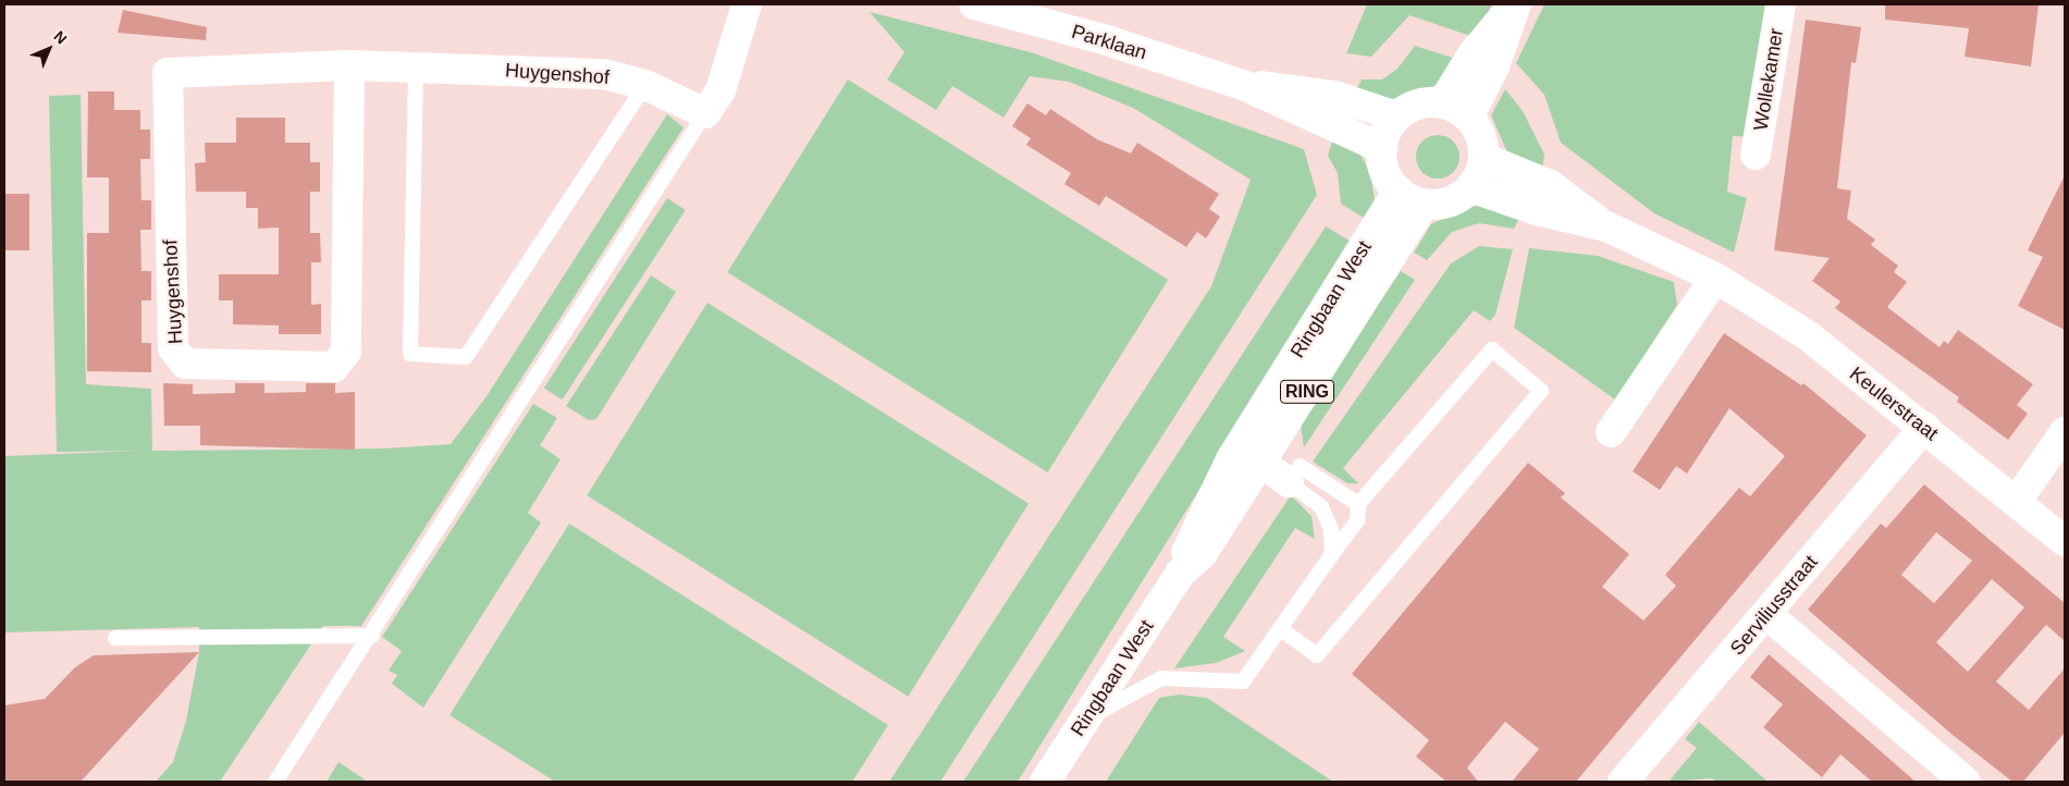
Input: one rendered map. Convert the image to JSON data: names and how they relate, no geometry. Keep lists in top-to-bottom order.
{
  "streets": {
    "street": [
      "Parklaan",
      "Huygenshof",
      "Wollekamer",
      "Ringbaan West",
      "RING",
      "Keulerstraat",
      "Serviliusstraat"
    ]
  },
  "crossings": [
    ["Parklaan", "Ringbaan West"],
    ["Parklaan", "Keulerstraat"],
    ["Ringbaan West", "Keulerstraat"],
    ["Keulerstraat", "Serviliusstraat"]
  ],
  "north": "top right"
}
